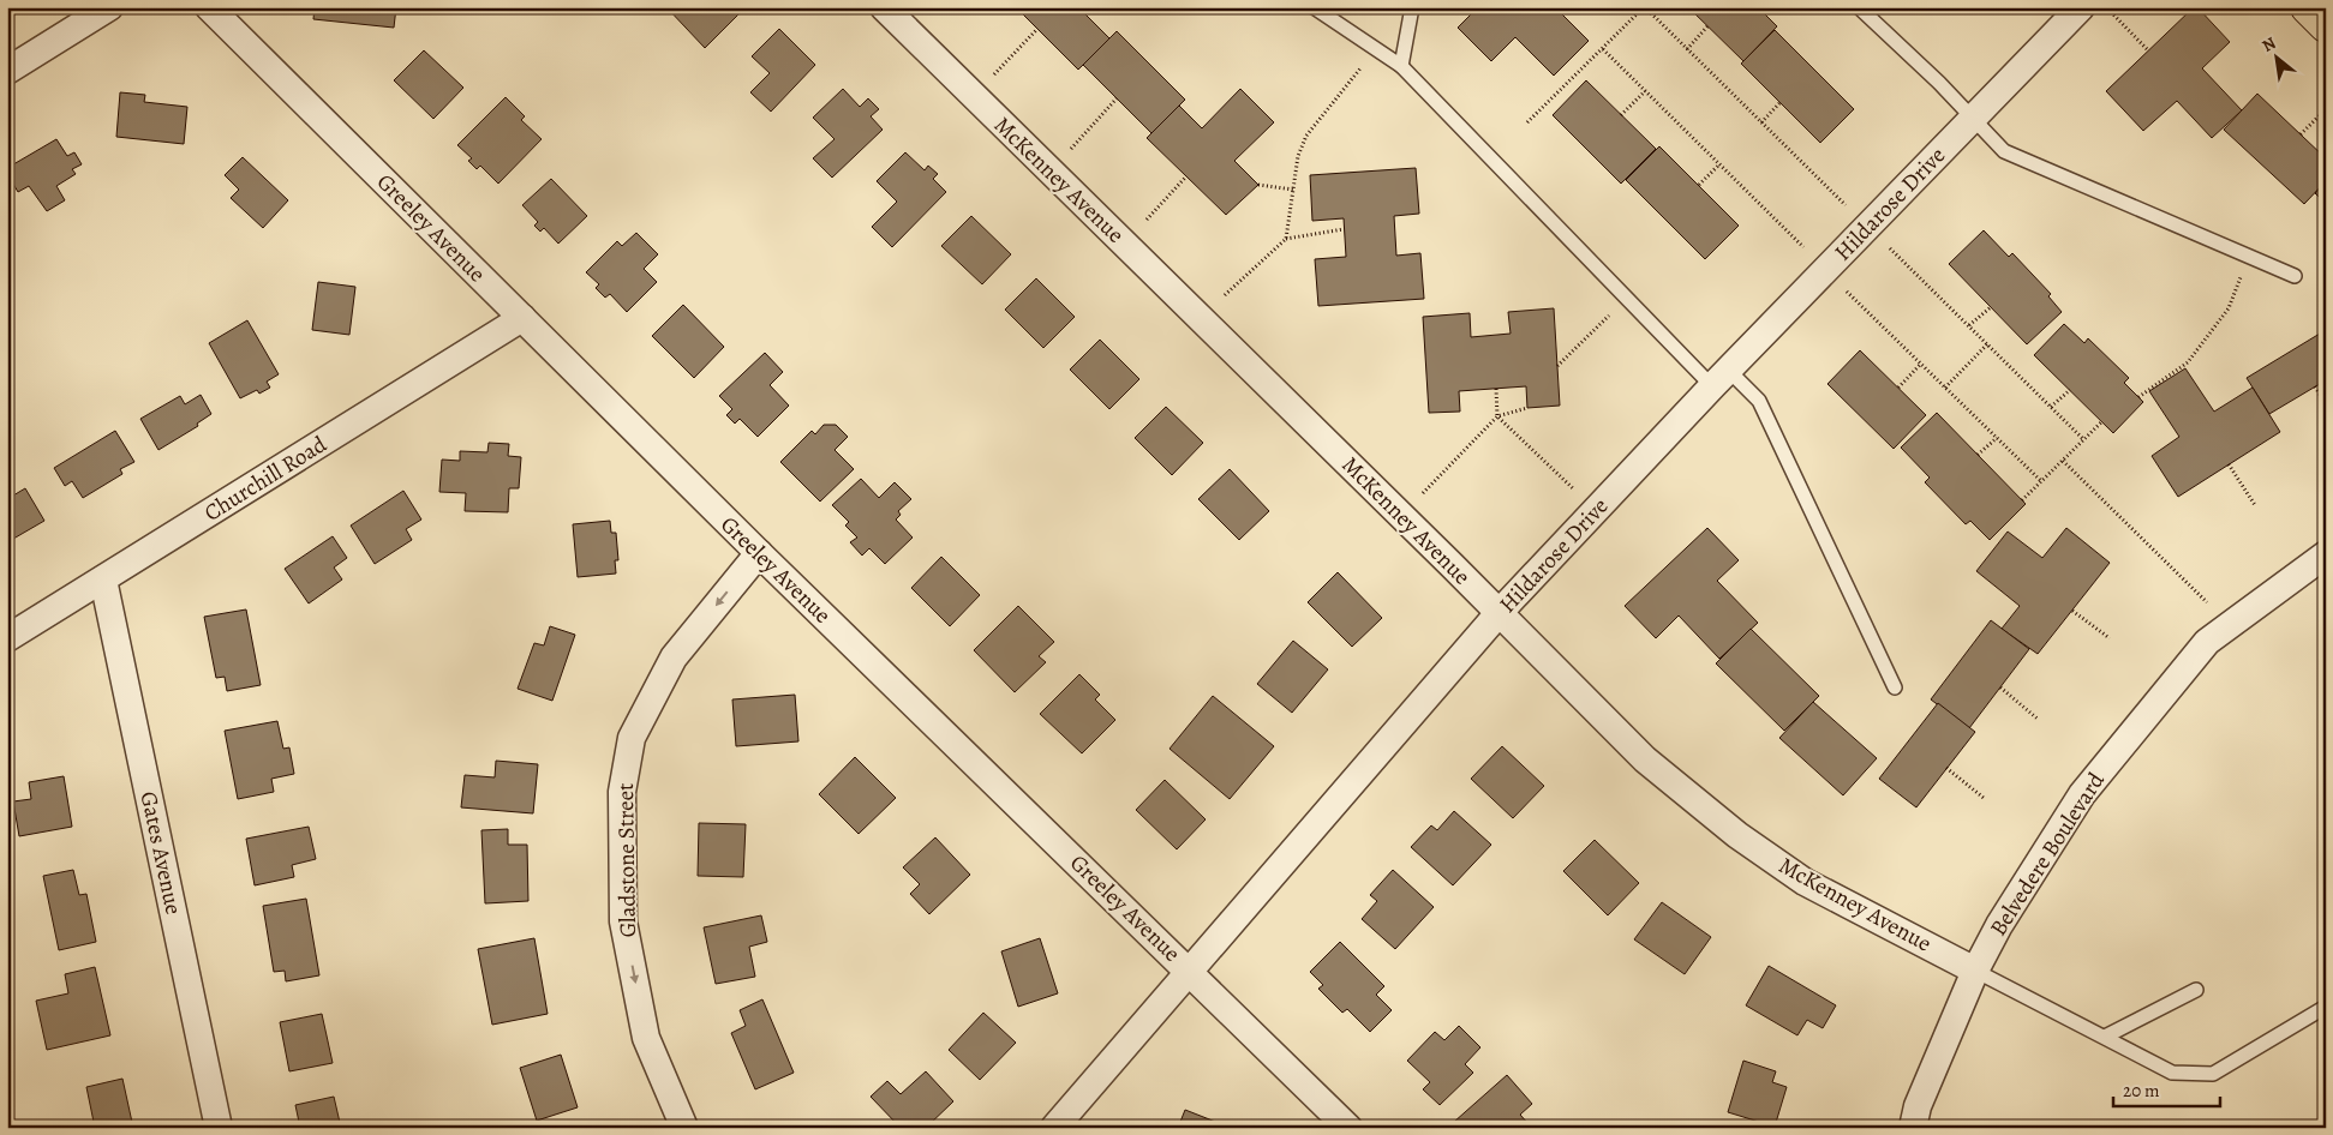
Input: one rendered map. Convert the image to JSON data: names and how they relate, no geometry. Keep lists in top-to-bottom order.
{
  "streets": {
    "street": [
      "McKenney Avenue",
      "Hildarose Drive",
      "Greeley Avenue",
      "Churchill Road",
      "Gates Avenue",
      "Belvedere Boulevard",
      "Gladstone Street"
    ]
  },
  "crossings": [
    ["McKenney Avenue", "Hildarose Drive"],
    ["McKenney Avenue", "Belvedere Boulevard"],
    ["Hildarose Drive", "Greeley Avenue"],
    ["Greeley Avenue", "Churchill Road"],
    ["Greeley Avenue", "Gladstone Street"],
    ["Churchill Road", "Gates Avenue"]
  ],
  "one_way": ["Gladstone Street"],
  "scale_bar": "20 m",
  "north": "top left"
}
